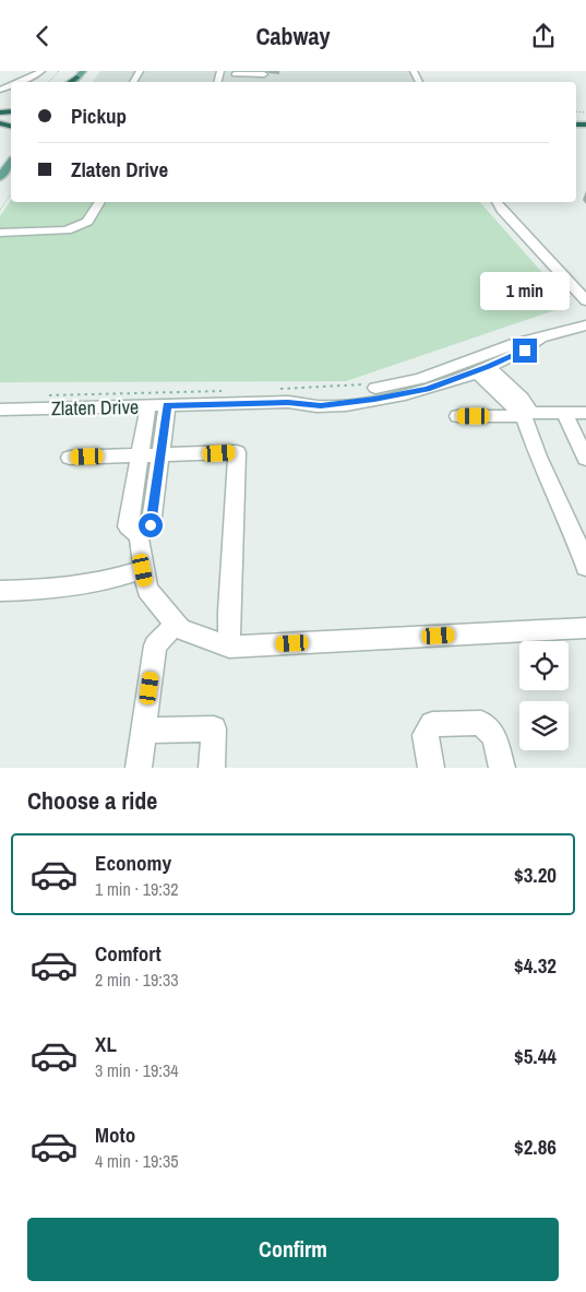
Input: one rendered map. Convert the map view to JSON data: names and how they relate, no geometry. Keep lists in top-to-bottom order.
{
  "streets": {
    "street": ["Zlaten Drive"]
  },
  "page": {
    "header": "Cabway",
    "banner": ["Pickup", "Zlaten Drive"],
    "bubble": "1 min",
    "heading": "Choose a ride",
    "list": [
      {
        "name": "Economy",
        "note": "1 min · 19:32",
        "value": "$3.20"
      },
      {
        "name": "Comfort",
        "note": "2 min · 19:33",
        "value": "$4.32"
      },
      {
        "name": "XL",
        "note": "3 min · 19:34",
        "value": "$5.44"
      },
      {
        "name": "Moto",
        "note": "4 min · 19:35",
        "value": "$2.86"
      }
    ],
    "buttons": "Confirm"
  }
}
